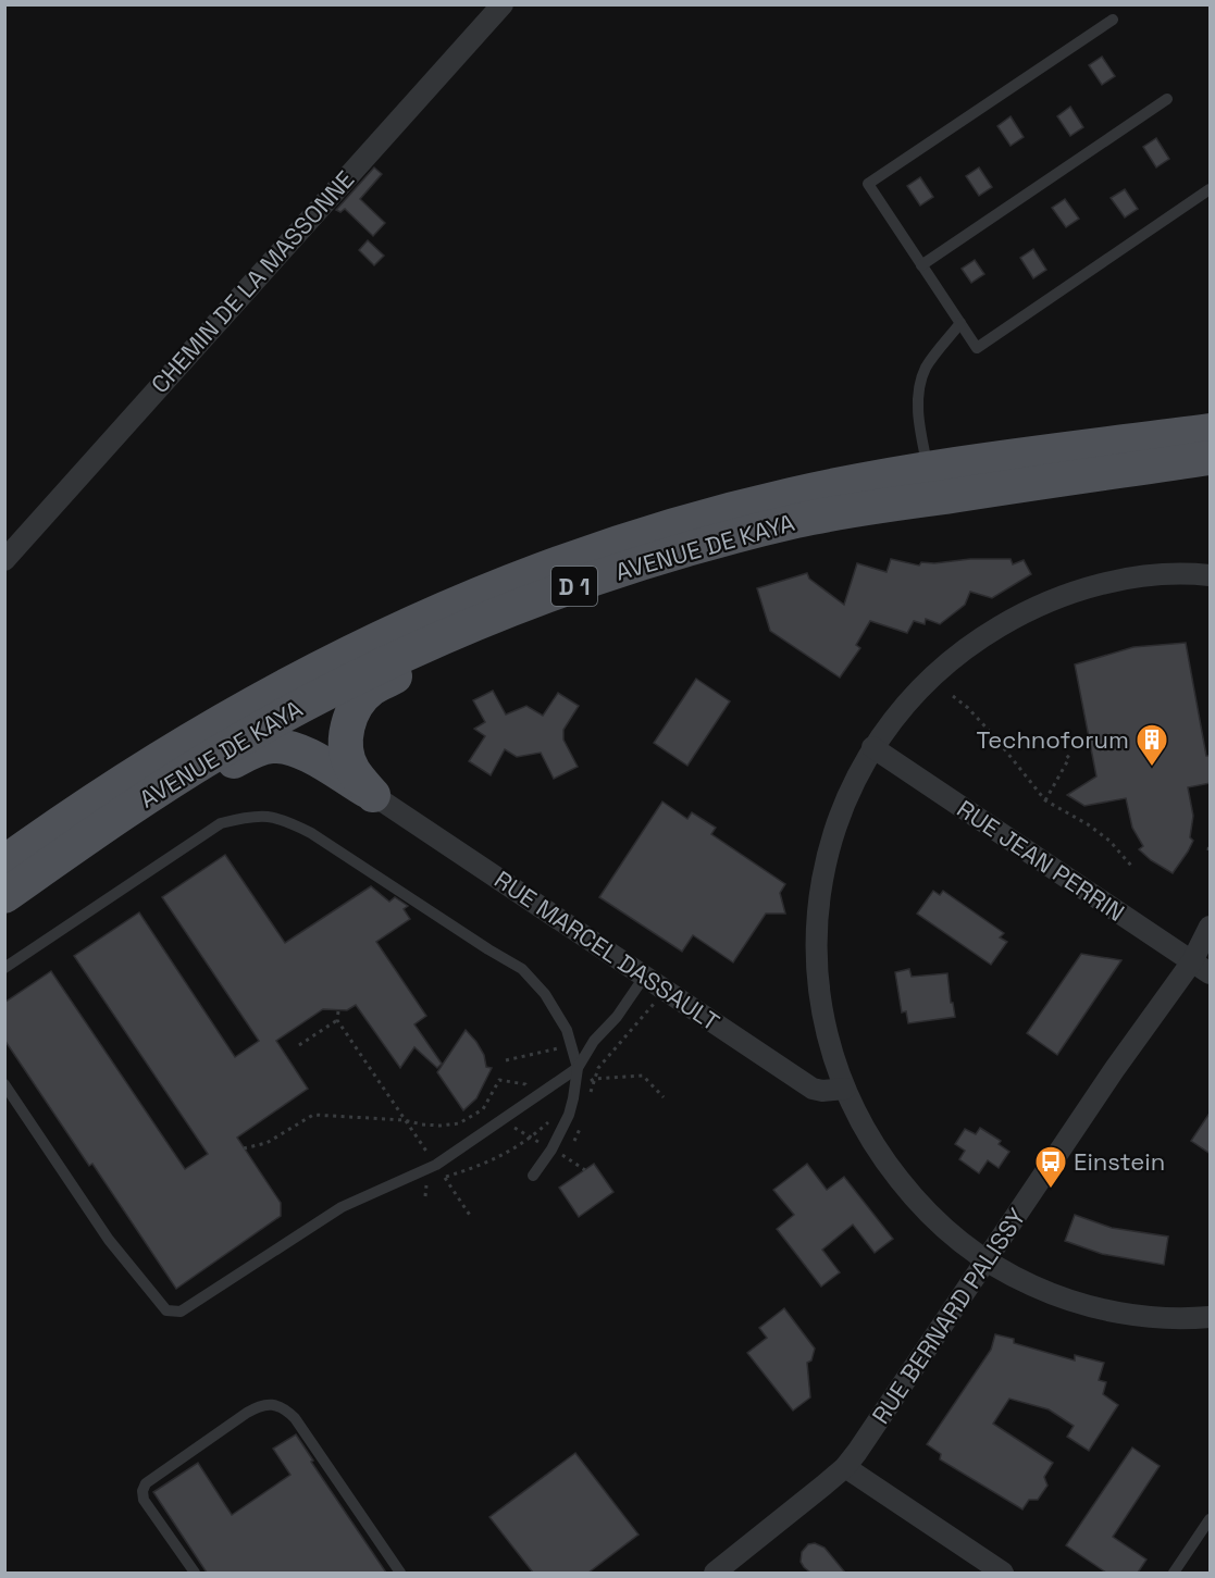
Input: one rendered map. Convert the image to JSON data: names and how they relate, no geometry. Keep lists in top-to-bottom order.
{
  "streets": {
    "main road": ["AVENUE DE KAYA", "D 1"],
    "street": [
      "CHEMIN DE LA MASSONNE",
      "RUE JEAN PERRIN",
      "RUE MARCEL DASSAULT",
      "RUE BERNARD PALISSY"
    ]
  },
  "crossings": [
    ["RUE JEAN PERRIN", "RUE BERNARD PALISSY"]
  ],
  "places": {
    "building": ["Technoforum"],
    "bus stop": ["Einstein"]
  }
}
